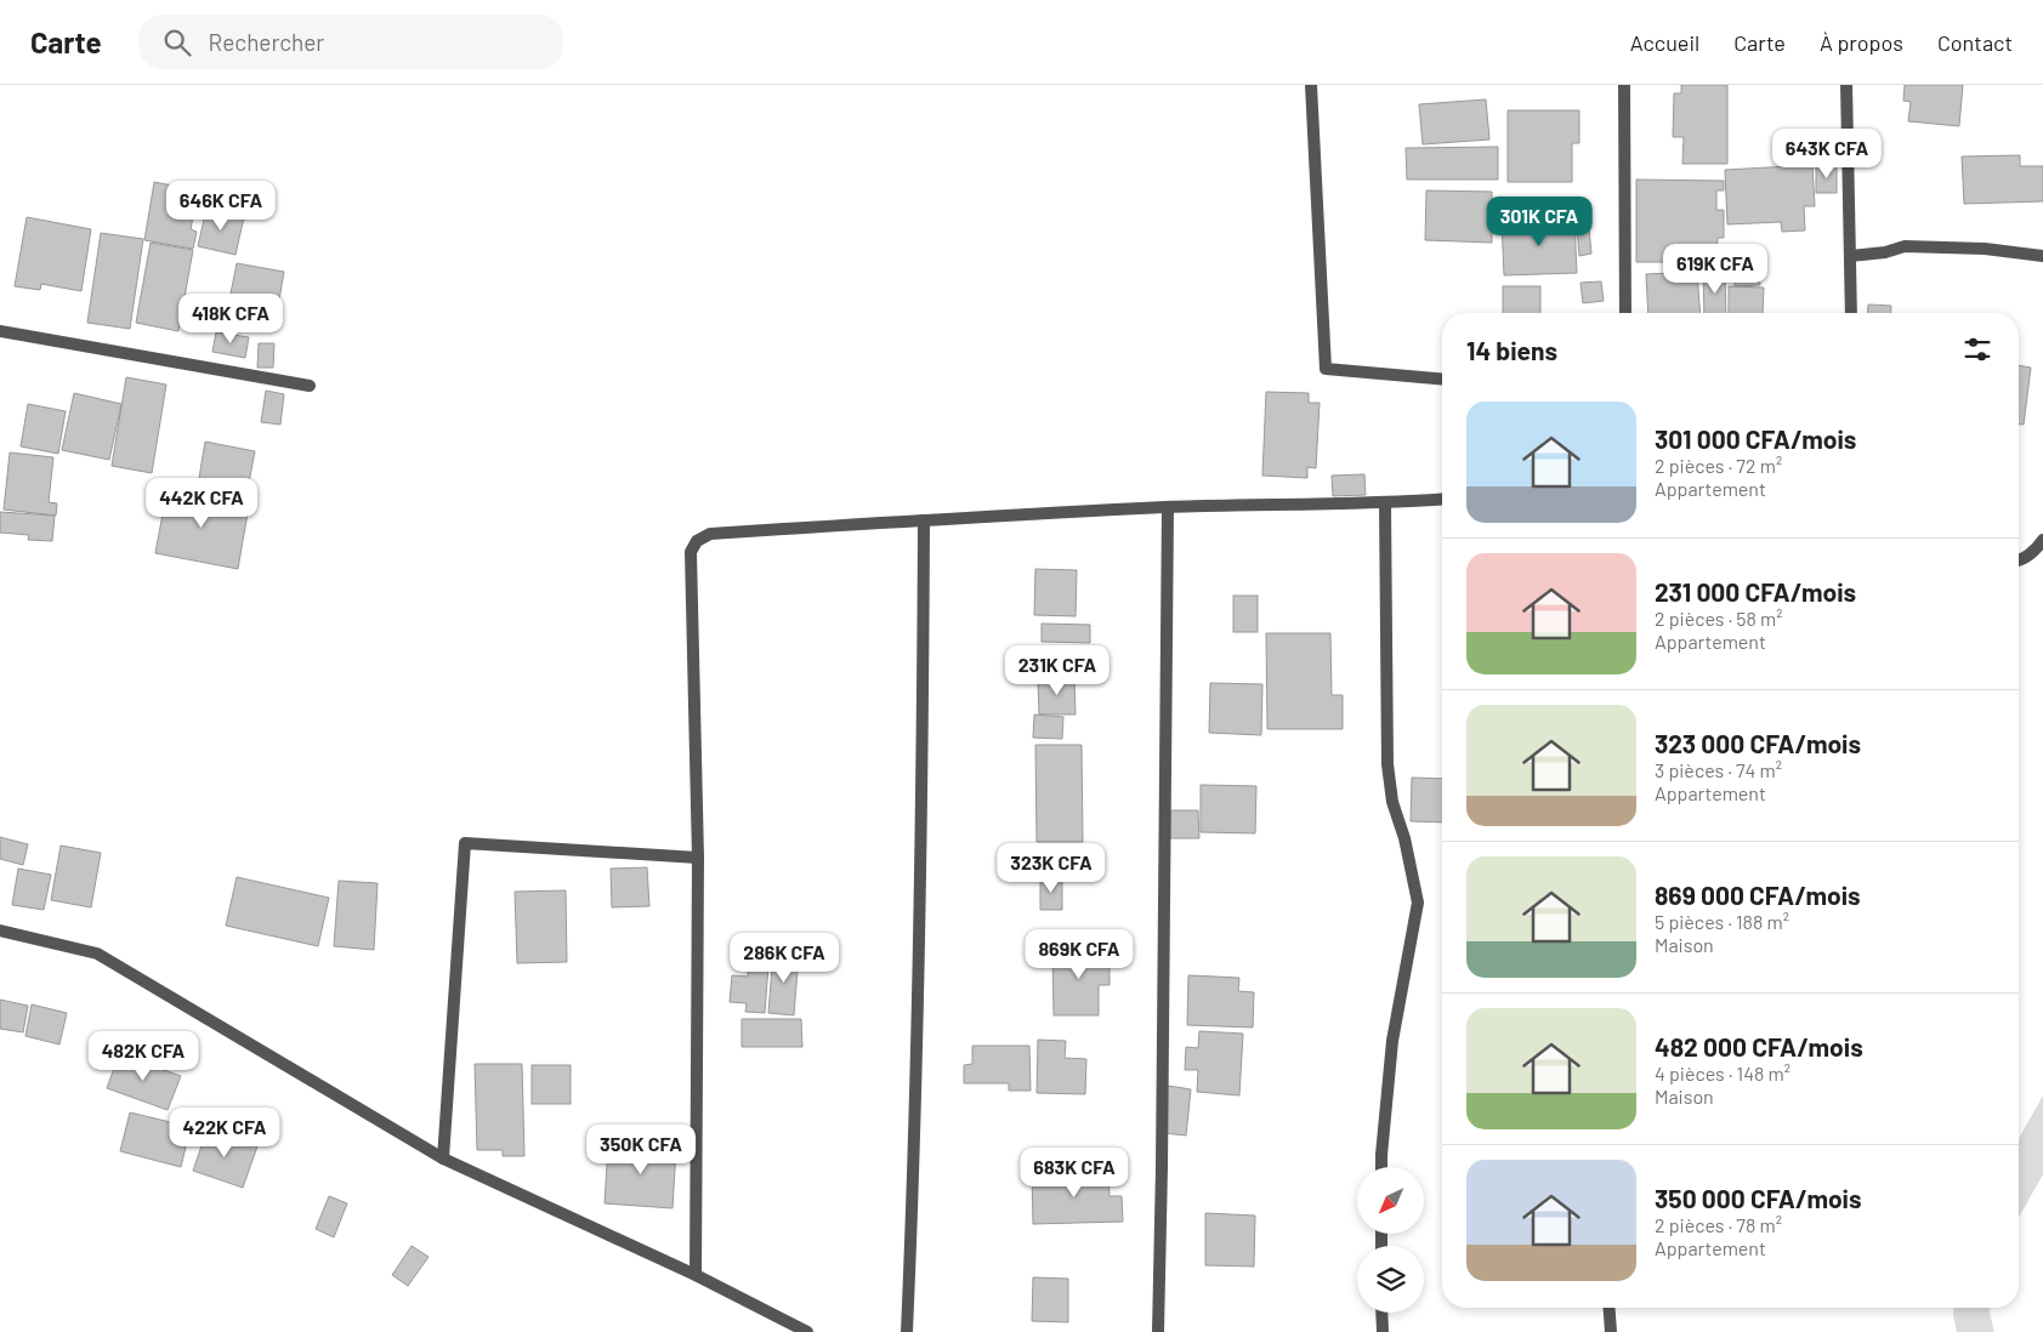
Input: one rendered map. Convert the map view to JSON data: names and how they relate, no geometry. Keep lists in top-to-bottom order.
{
  "north": "bottom left",
  "page": {
    "header": "Carte",
    "search": "Rechercher",
    "nav": [
      "Accueil",
      "Carte",
      "À propos",
      "Contact"
    ],
    "price": [
      "643K CFA",
      "646K CFA",
      "301K CFA",
      "619K CFA",
      "418K CFA",
      "442K CFA",
      "231K CFA",
      "323K CFA",
      "869K CFA",
      "286K CFA",
      "482K CFA",
      "422K CFA",
      "350K CFA",
      "683K CFA"
    ],
    "heading": "14 biens",
    "list": [
      {
        "name": "301 000 CFA/mois",
        "note": "2 pièces · 72 m² · Appartement"
      },
      {
        "name": "231 000 CFA/mois",
        "note": "2 pièces · 58 m² · Appartement"
      },
      {
        "name": "323 000 CFA/mois",
        "note": "3 pièces · 74 m² · Appartement"
      },
      {
        "name": "869 000 CFA/mois",
        "note": "5 pièces · 188 m² · Maison"
      },
      {
        "name": "482 000 CFA/mois",
        "note": "4 pièces · 148 m² · Maison"
      },
      {
        "name": "350 000 CFA/mois",
        "note": "2 pièces · 78 m² · Appartement"
      }
    ]
  }
}
